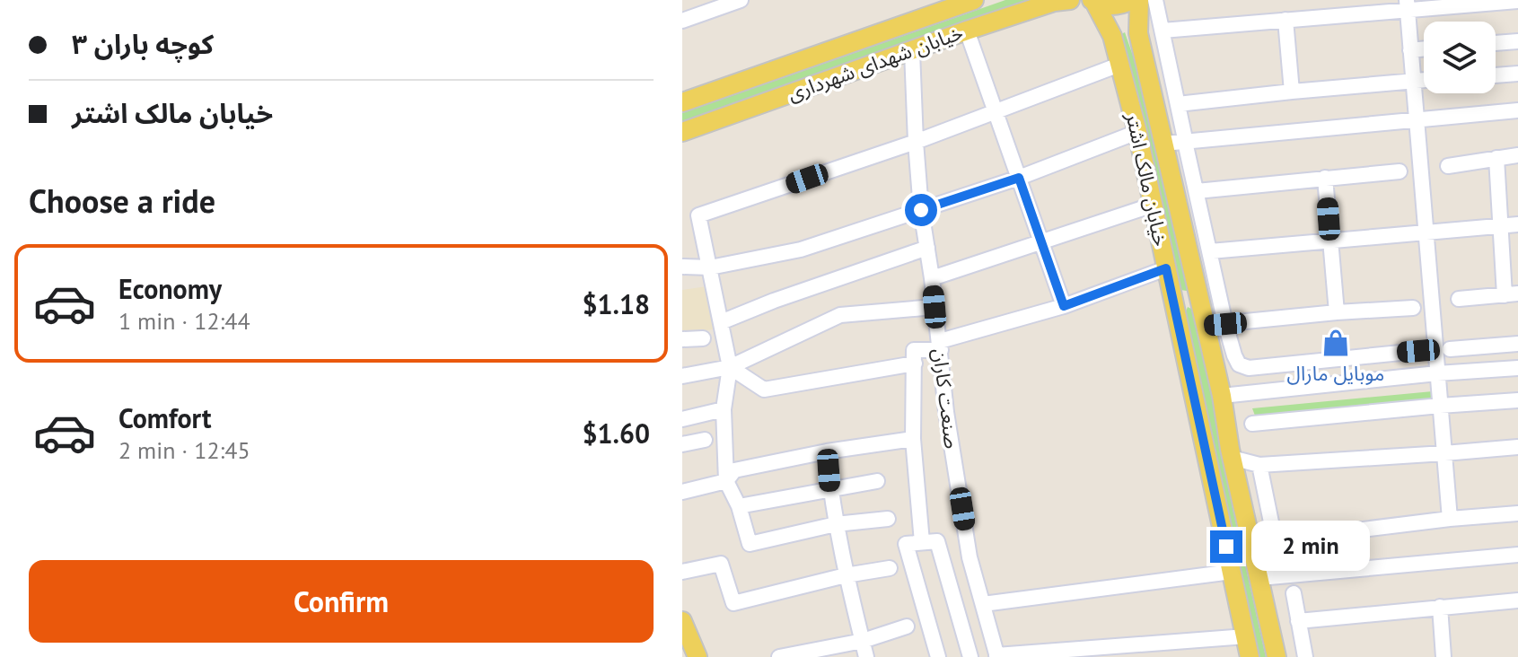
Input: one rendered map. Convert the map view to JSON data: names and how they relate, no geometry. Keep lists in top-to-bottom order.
{
  "streets": {
    "main road": ["خیابان شهدای شهرداری", "خیابان مالک اشتر"],
    "street": ["صنعت کاران"]
  },
  "crossings": [
    ["خیابان شهدای شهرداری", "صنعت کاران"]
  ],
  "places": {
    "shop": ["موبایل مارال"]
  },
  "page": {
    "banner": ["کوچه باران ۳", "خیابان مالک اشتر"],
    "heading": "Choose a ride",
    "list": [
      {
        "name": "Economy",
        "note": "1 min · 12:44",
        "value": "$1.18"
      },
      {
        "name": "Comfort",
        "note": "2 min · 12:45",
        "value": "$1.60"
      }
    ],
    "bubble": "2 min",
    "buttons": "Confirm"
  }
}
